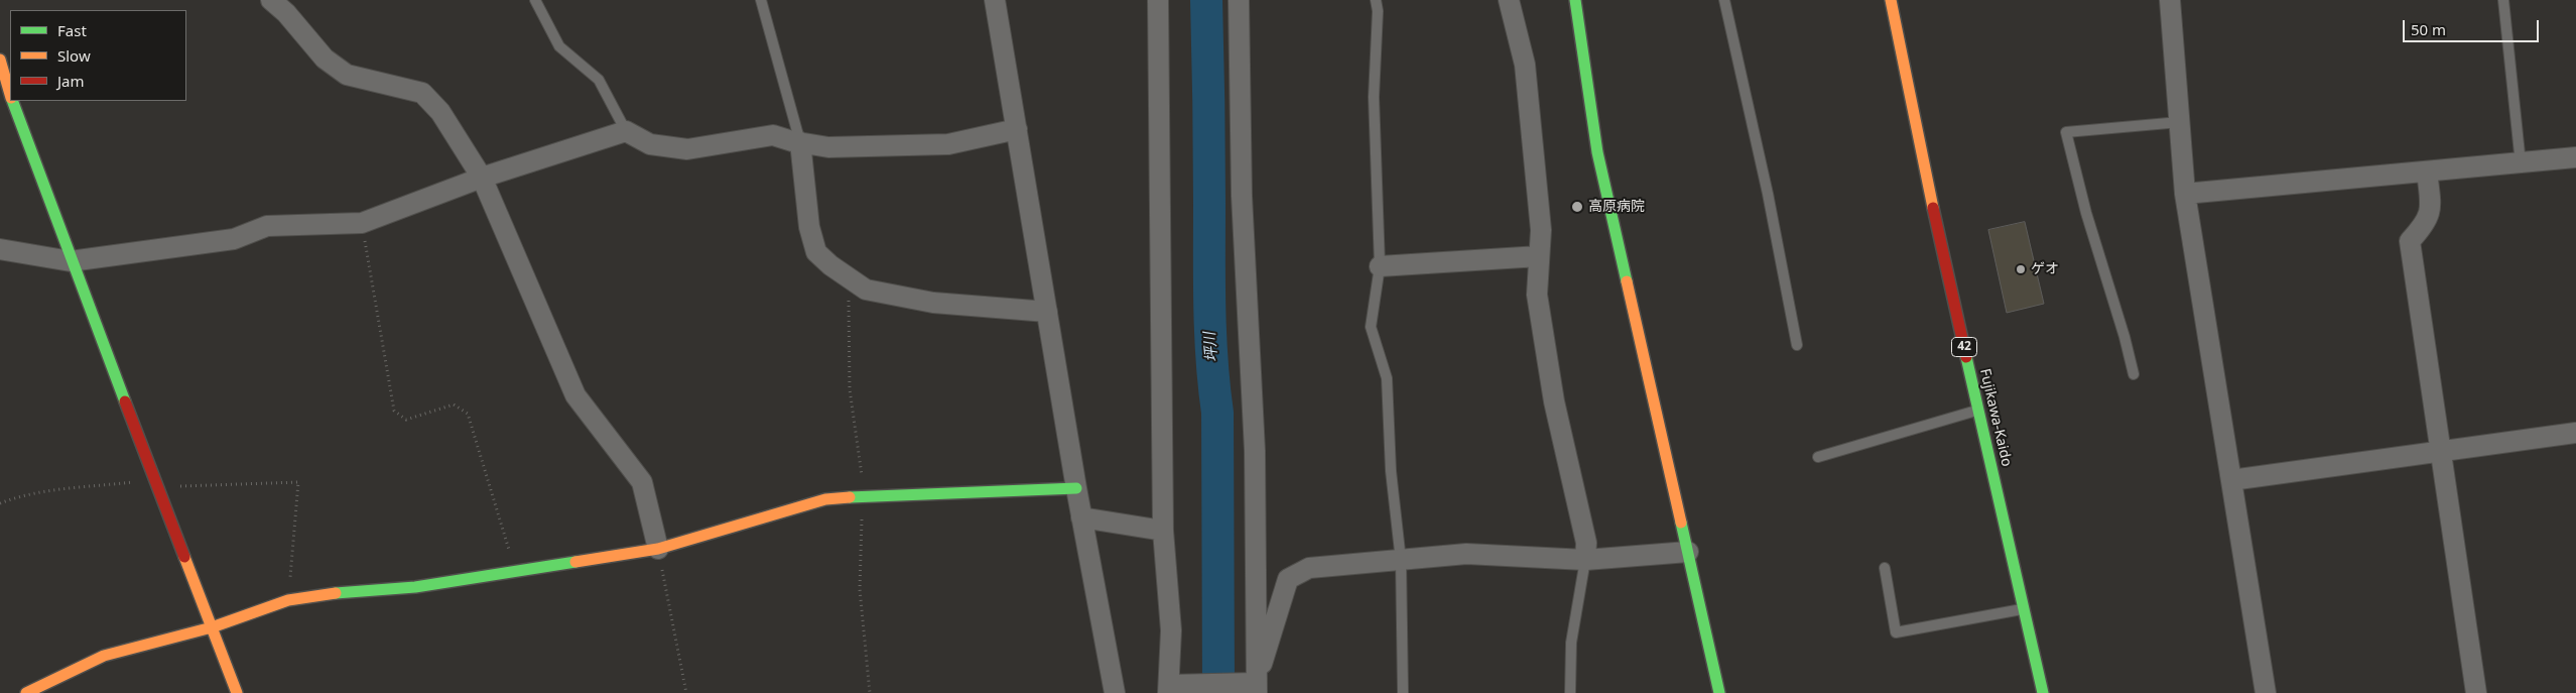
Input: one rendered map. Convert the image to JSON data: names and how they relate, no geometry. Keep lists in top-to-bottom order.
{
  "streets": {
    "street": ["42", "Fujikawa-Kaido"]
  },
  "water": ["坪川"],
  "places": ["高原病院", "ゲオ"],
  "legend": ["Fast", "Slow", "Jam"],
  "scale_bar": "50 m"
}
